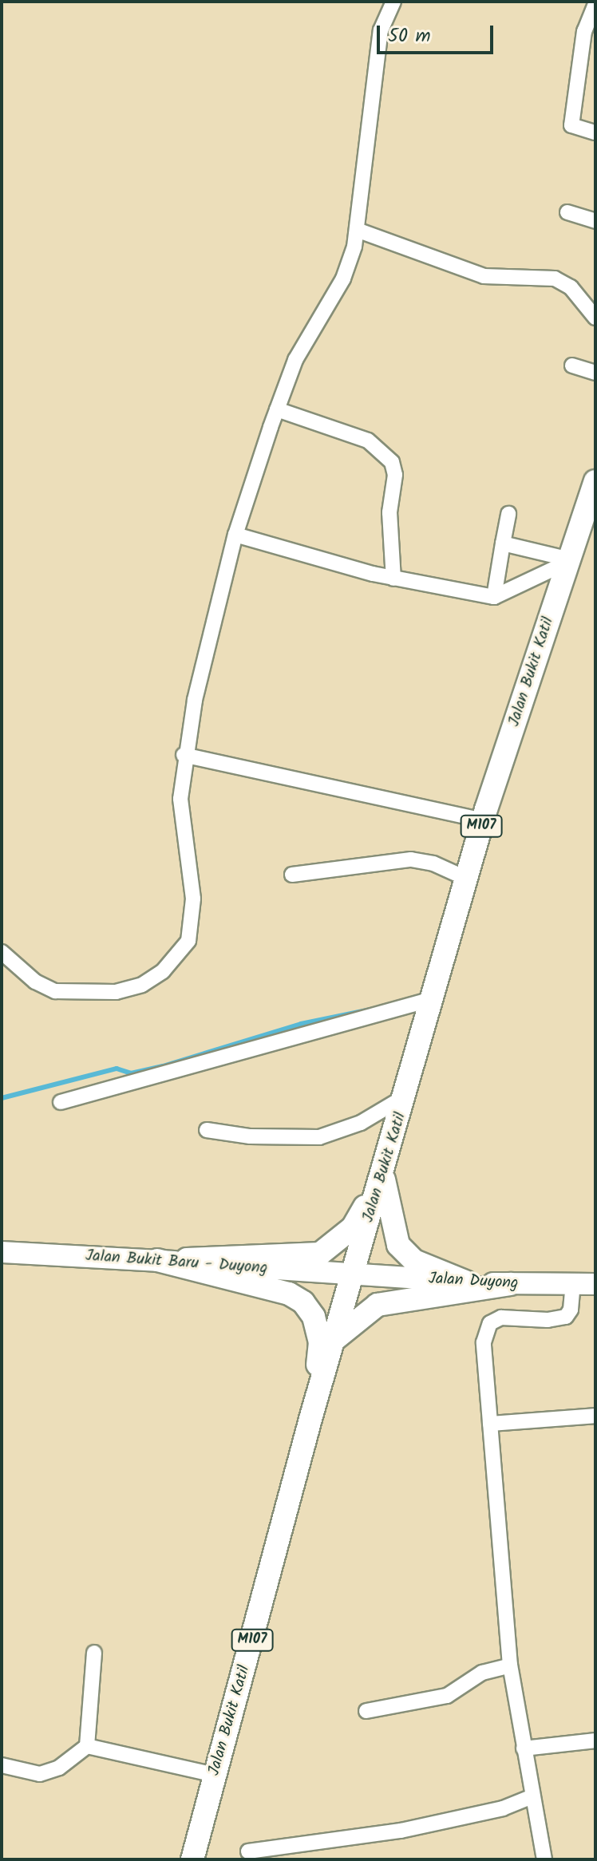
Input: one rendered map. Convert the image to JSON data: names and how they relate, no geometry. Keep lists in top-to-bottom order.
{
  "streets": {
    "main road": [
      "Jalan Bukit Katil",
      "M107",
      "Jalan Bukit Baru - Duyong",
      "Jalan Duyong"
    ]
  },
  "crossings": [
    ["Jalan Bukit Katil", "Jalan Bukit Baru - Duyong"],
    ["Jalan Bukit Katil", "Jalan Duyong"],
    ["Jalan Bukit Baru - Duyong", "Jalan Duyong"]
  ],
  "scale_bar": "50 m"
}
